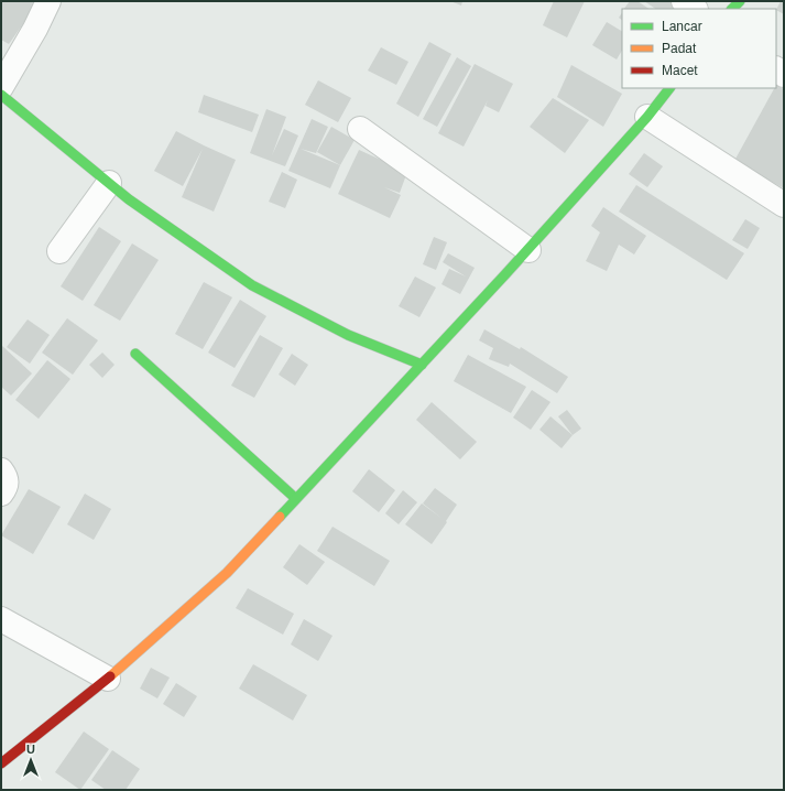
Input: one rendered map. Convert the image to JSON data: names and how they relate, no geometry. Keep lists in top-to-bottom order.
{
  "legend": ["Lancar", "Padat", "Macet"],
  "north": "top"
}
